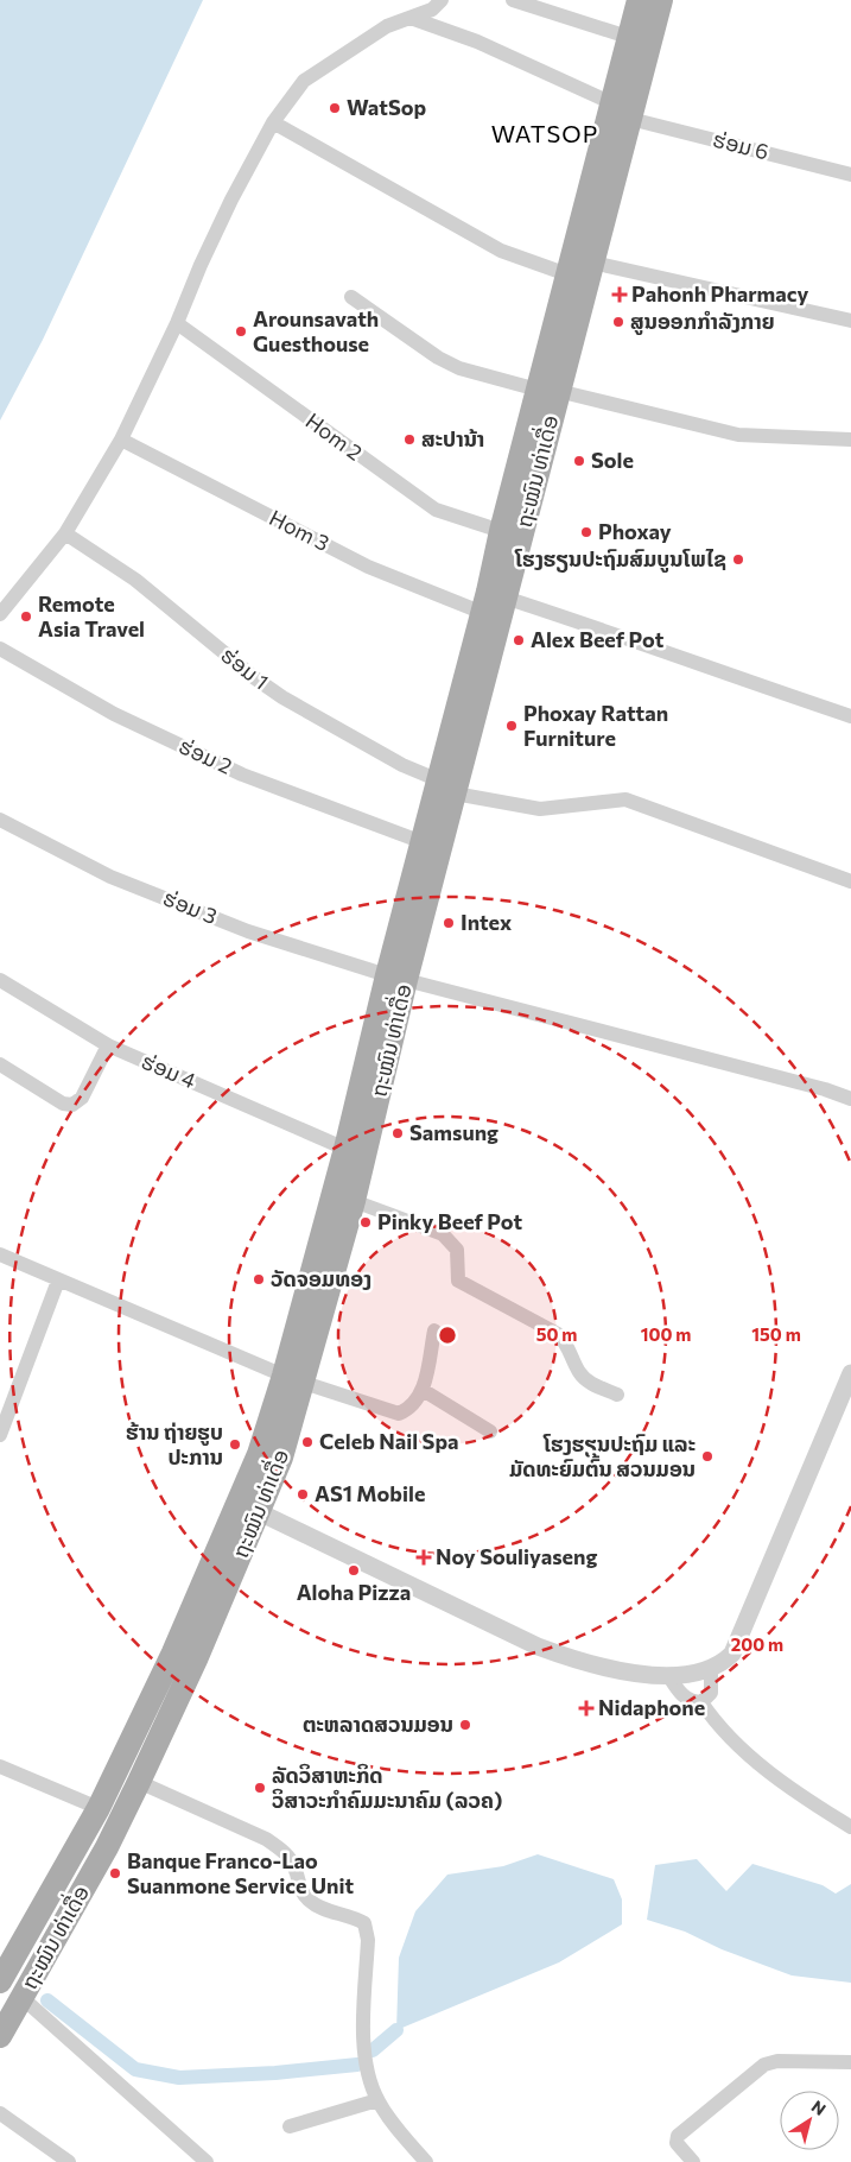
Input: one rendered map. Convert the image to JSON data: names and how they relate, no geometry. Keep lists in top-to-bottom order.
{
  "streets": {
    "main road": ["ຖະໝົນ ທ່າເດື່ອ"],
    "street": [
      "ຮ່ອມ 6",
      "Hom 2",
      "Hom 3",
      "ຮ່ອມ 1",
      "ຮ່ອມ 2",
      "ຮ່ອມ 3",
      "ຮ່ອມ 4"
    ]
  },
  "crossings": [
    ["ຮ່ອມ 6", "ຖະໝົນ ທ່າເດື່ອ"],
    ["Hom 2", "ຖະໝົນ ທ່າເດື່ອ"],
    ["ຖະໝົນ ທ່າເດື່ອ", "Hom 3"],
    ["ຖະໝົນ ທ່າເດື່ອ", "ຮ່ອມ 1"],
    ["ຖະໝົນ ທ່າເດື່ອ", "ຮ່ອມ 2"],
    ["ຖະໝົນ ທ່າເດື່ອ", "ຮ່ອມ 3"],
    ["ຖະໝົນ ທ່າເດື່ອ", "ຮ່ອມ 4"]
  ],
  "districts": ["WATSOP"],
  "places": {
    "other": [
      "WatSop",
      "ສູນອອກກຳລັງກາຍ",
      "Arounsavath Guesthouse",
      "ສະປານ້າ",
      "Sole",
      "Phoxay",
      "ໂຮງຮຽນປະຖົມສົມບູນໂພໄຊ",
      "Remote Asia Travel",
      "Alex Beef Pot",
      "Phoxay Rattan Furniture",
      "Intex",
      "Samsung",
      "Pinky Beef Pot",
      "ວັດຈອມທອງ",
      "Celeb Nail Spa",
      "ຮ້ານ ຖ່າຍຮູບ ປະການ",
      "ໂຮງຮຽນປະຖົມ ແລະ ມັດທະຍົມຕົ້ນ ສວນມອນ",
      "AS1 Mobile",
      "Aloha Pizza",
      "ຕະຫລາດສວນມອນ",
      "ລັດວິສາຫະກິດ ວິສາວະກຳຄົມມະນາຄົມ (ລວຄ)",
      "Banque Franco-Lao Suanmone Service Unit"
    ],
    "health": ["Pahonh Pharmacy", "Noy Souliyaseng", "Nidaphone"]
  },
  "north": "top right",
  "rings": [
    "50 m",
    "100 m",
    "150 m",
    "200 m"
  ]
}
